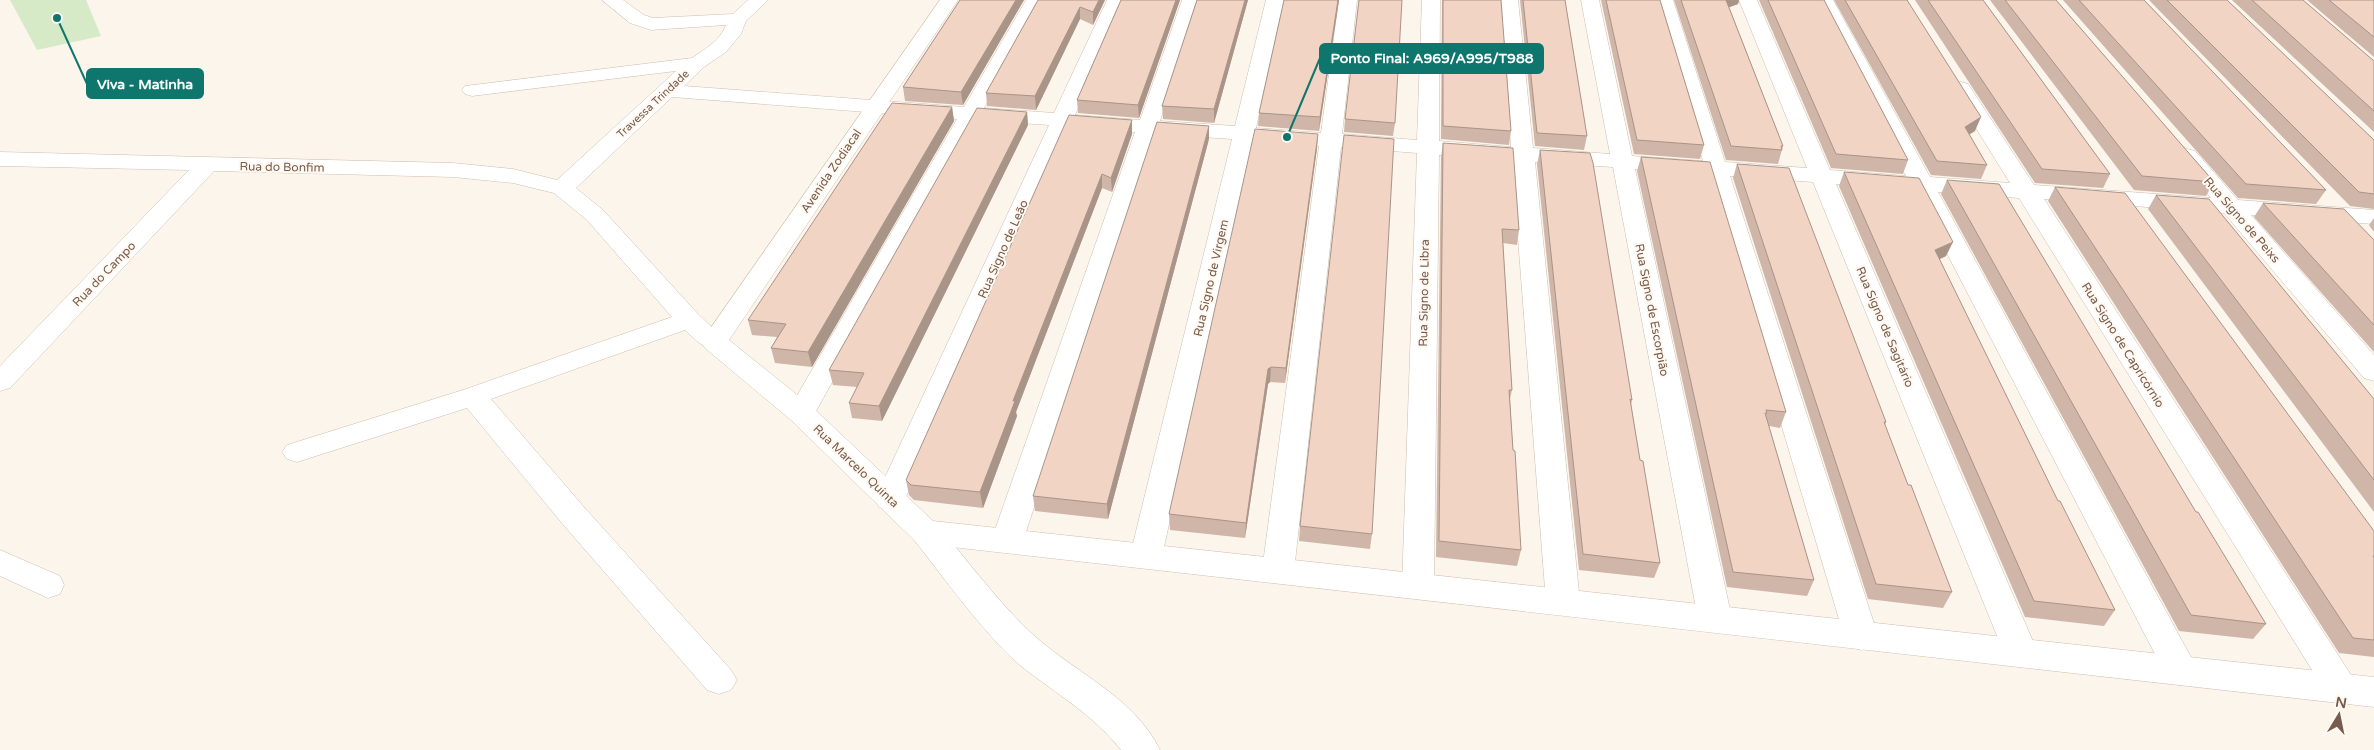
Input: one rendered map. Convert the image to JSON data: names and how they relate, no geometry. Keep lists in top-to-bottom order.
{
  "streets": {
    "street": [
      "Travessa Trindade",
      "Rua do Bonfim",
      "Avenida Zodiacal",
      "Rua Signo de Peixs",
      "Rua Signo de Leão",
      "Rua do Campo",
      "Rua Signo de Virgem",
      "Rua Signo de Libra",
      "Rua Signo de Escorpião",
      "Rua Signo de Sagitário",
      "Rua Signo de Capricórnio",
      "Rua Marcelo Quinta"
    ]
  },
  "crossings": [
    ["Travessa Trindade", "Rua do Bonfim"],
    ["Travessa Trindade", "Rua Marcelo Quinta"],
    ["Rua do Bonfim", "Rua do Campo"],
    ["Rua do Bonfim", "Rua Marcelo Quinta"],
    ["Avenida Zodiacal", "Rua Marcelo Quinta"],
    ["Rua Signo de Leão", "Rua Marcelo Quinta"]
  ],
  "places": ["Viva - Matinha", "Ponto Final: A969/A995/T988"],
  "north": "top"
}
